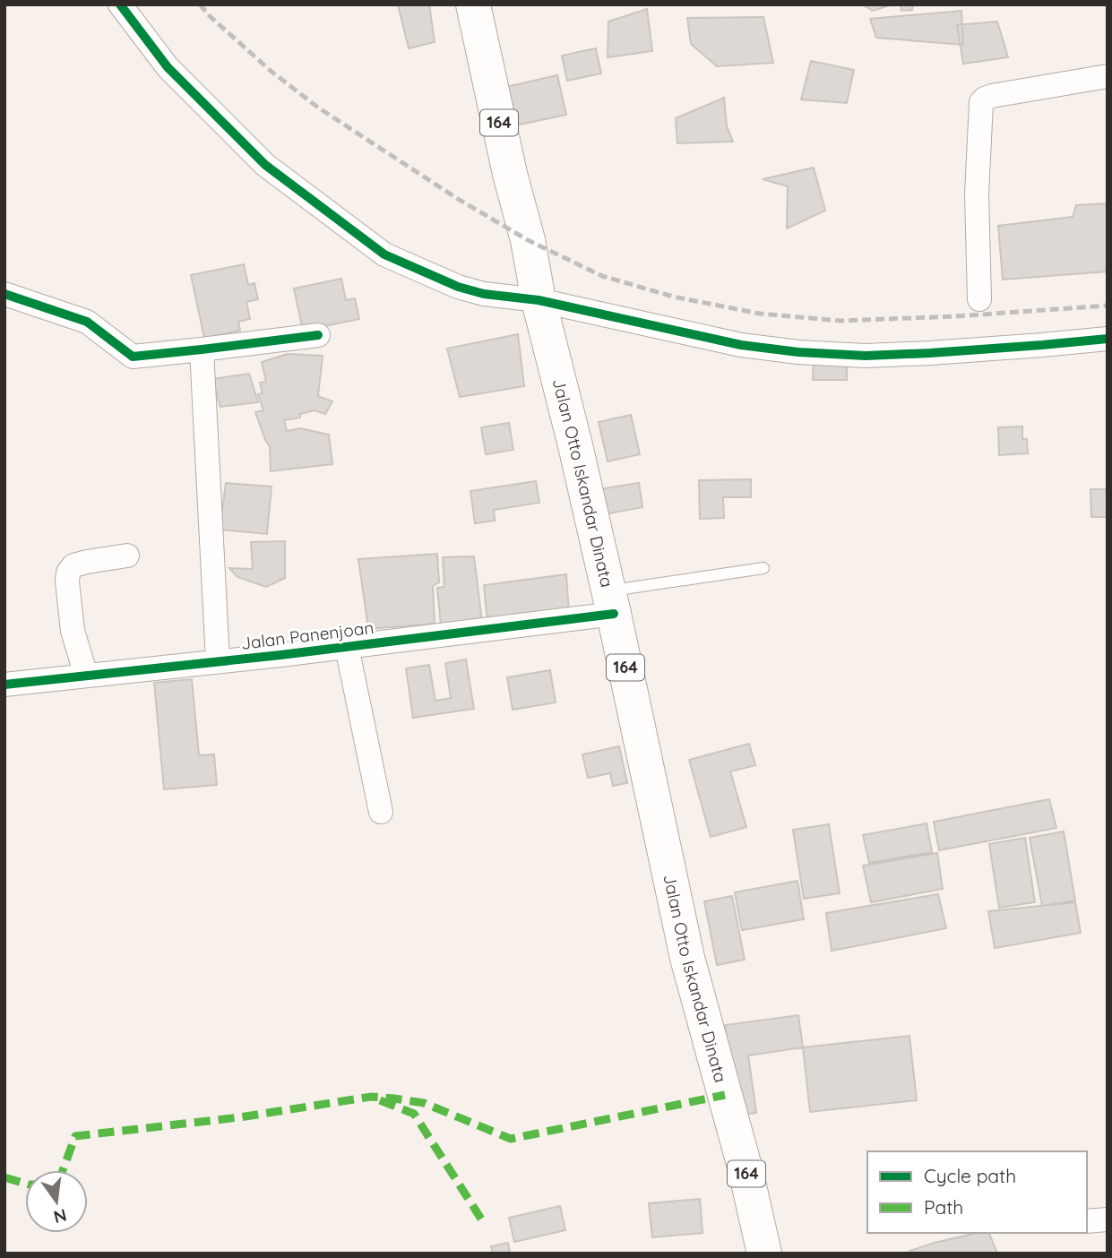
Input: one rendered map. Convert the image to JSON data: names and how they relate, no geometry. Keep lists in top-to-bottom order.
{
  "streets": {
    "main road": ["164", "Jalan Otto Iskandar Dinata"],
    "street": ["Jalan Panenjoan"]
  },
  "crossings": [
    ["Jalan Otto Iskandar Dinata", "Jalan Panenjoan"]
  ],
  "legend": ["Cycle path", "Path"],
  "north": "bottom"
}
